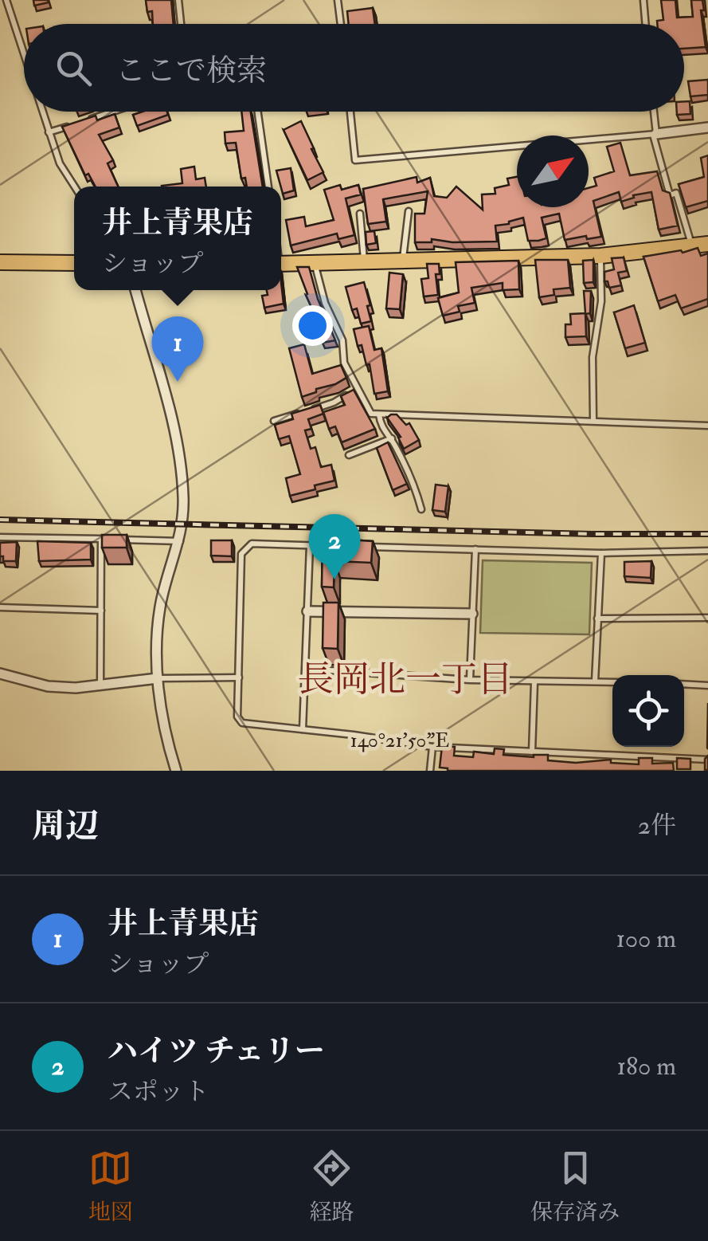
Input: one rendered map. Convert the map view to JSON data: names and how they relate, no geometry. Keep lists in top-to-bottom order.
{
  "districts": ["長岡北一丁目"],
  "north": "top right",
  "page": {
    "search": "ここで検索",
    "popup": ["井上青果店", "ショップ"],
    "pins": ["1", "2"],
    "heading": ["周辺", "2件"],
    "list": [
      {
        "mark": "1",
        "name": "井上青果店",
        "note": "ショップ",
        "value": "100 m"
      },
      {
        "mark": "2",
        "name": "ハイツ チェリー",
        "note": "スポット",
        "value": "180 m"
      }
    ],
    "nav": ["地図", "経路", "保存済み"]
  },
  "coordinates": ["140°21'50\"E"]
}
